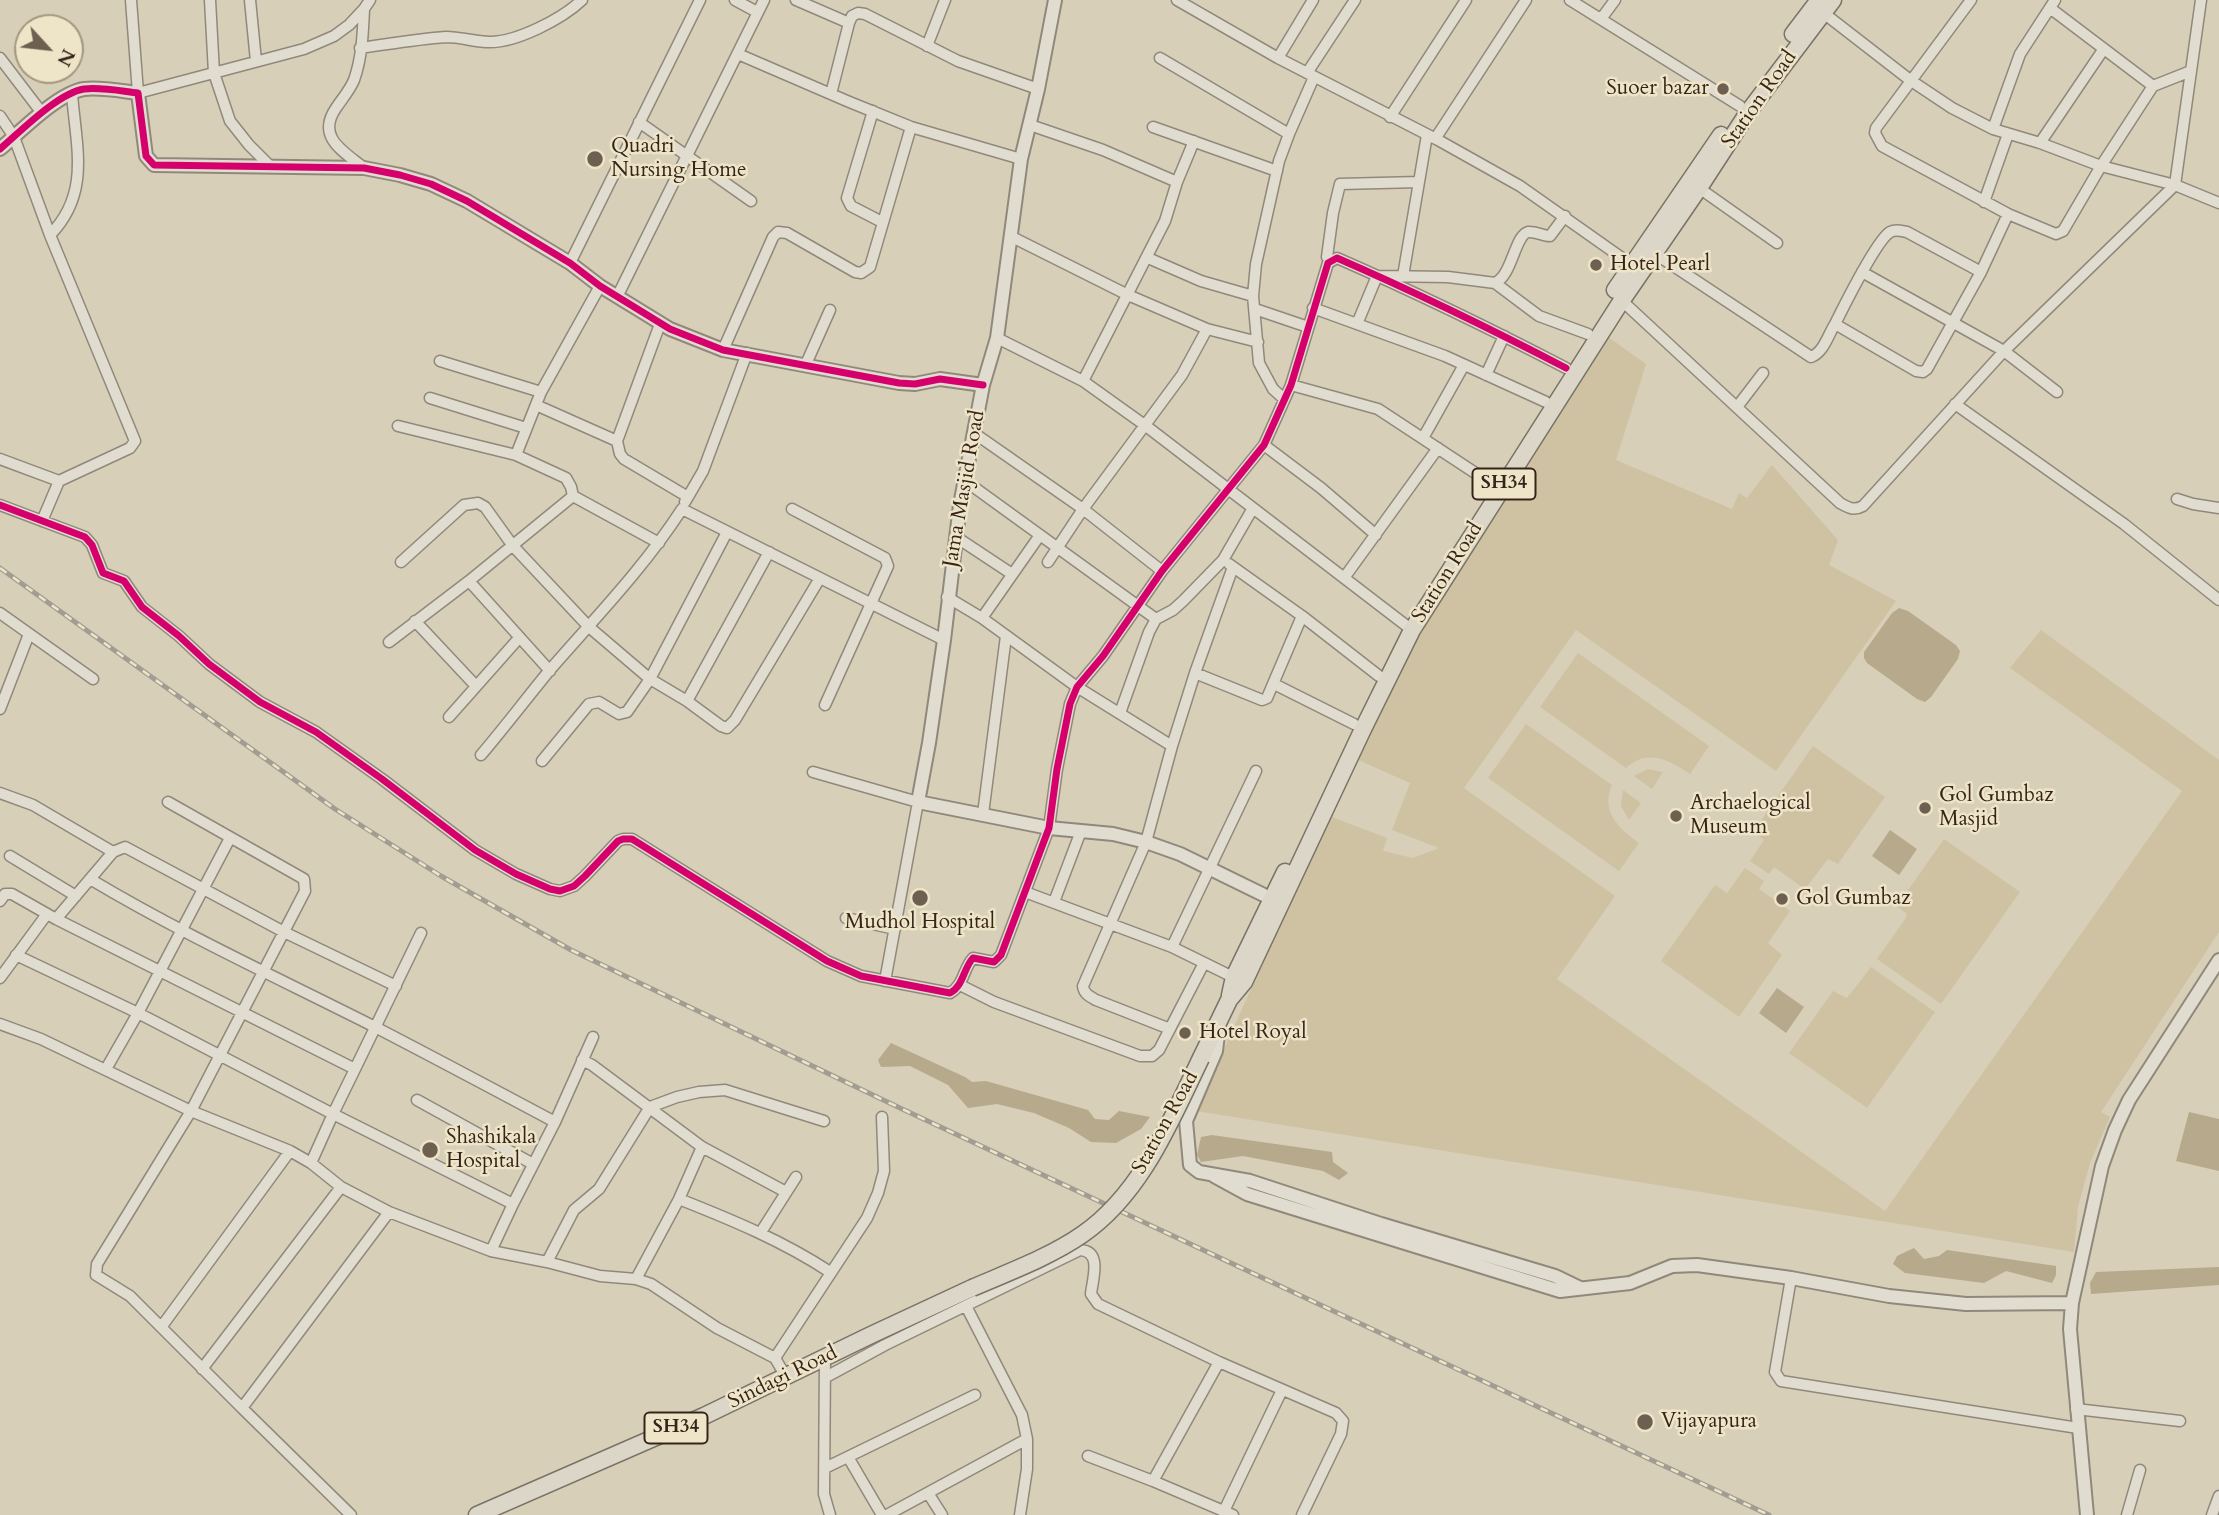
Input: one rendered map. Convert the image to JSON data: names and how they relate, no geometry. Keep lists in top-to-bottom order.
{
  "streets": {
    "main road": ["Station Road", "SH34", "Sindagi Road"],
    "street": ["Jama Masjid Road"]
  },
  "crossings": [
    ["Station Road", "Sindagi Road"]
  ],
  "places": [
    "Suoer bazar",
    "Quadri Nursing Home",
    "Hotel Pearl",
    "Gol Gumbaz Masjid",
    "Archaelogical Museum",
    "Mudhol Hospital",
    "Gol Gumbaz",
    "Hotel Royal",
    "Shashikala Hospital",
    "Vijayapura"
  ],
  "north": "bottom right"
}
